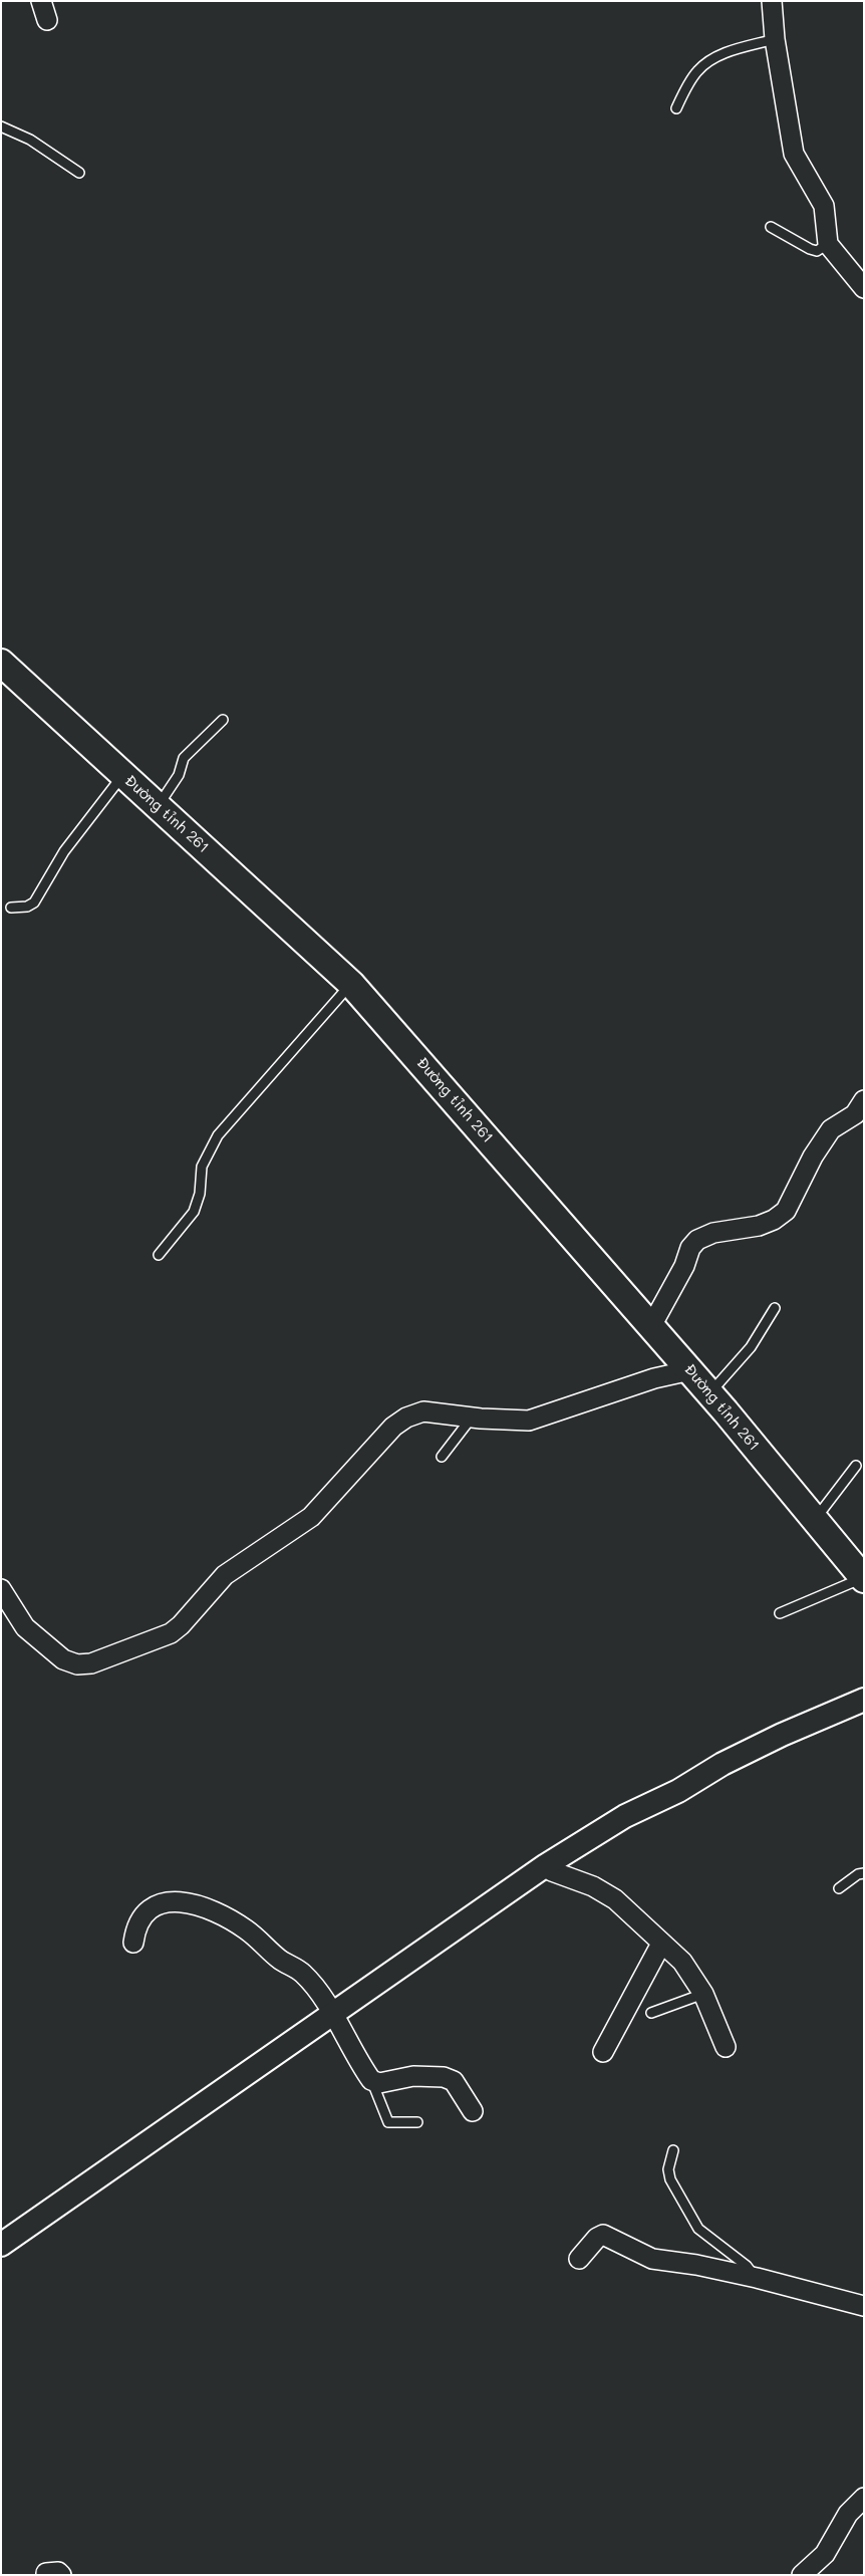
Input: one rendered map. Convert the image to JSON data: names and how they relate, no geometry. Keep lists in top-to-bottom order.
{
  "streets": {
    "main road": ["Đường tỉnh 261"]
  }
}
